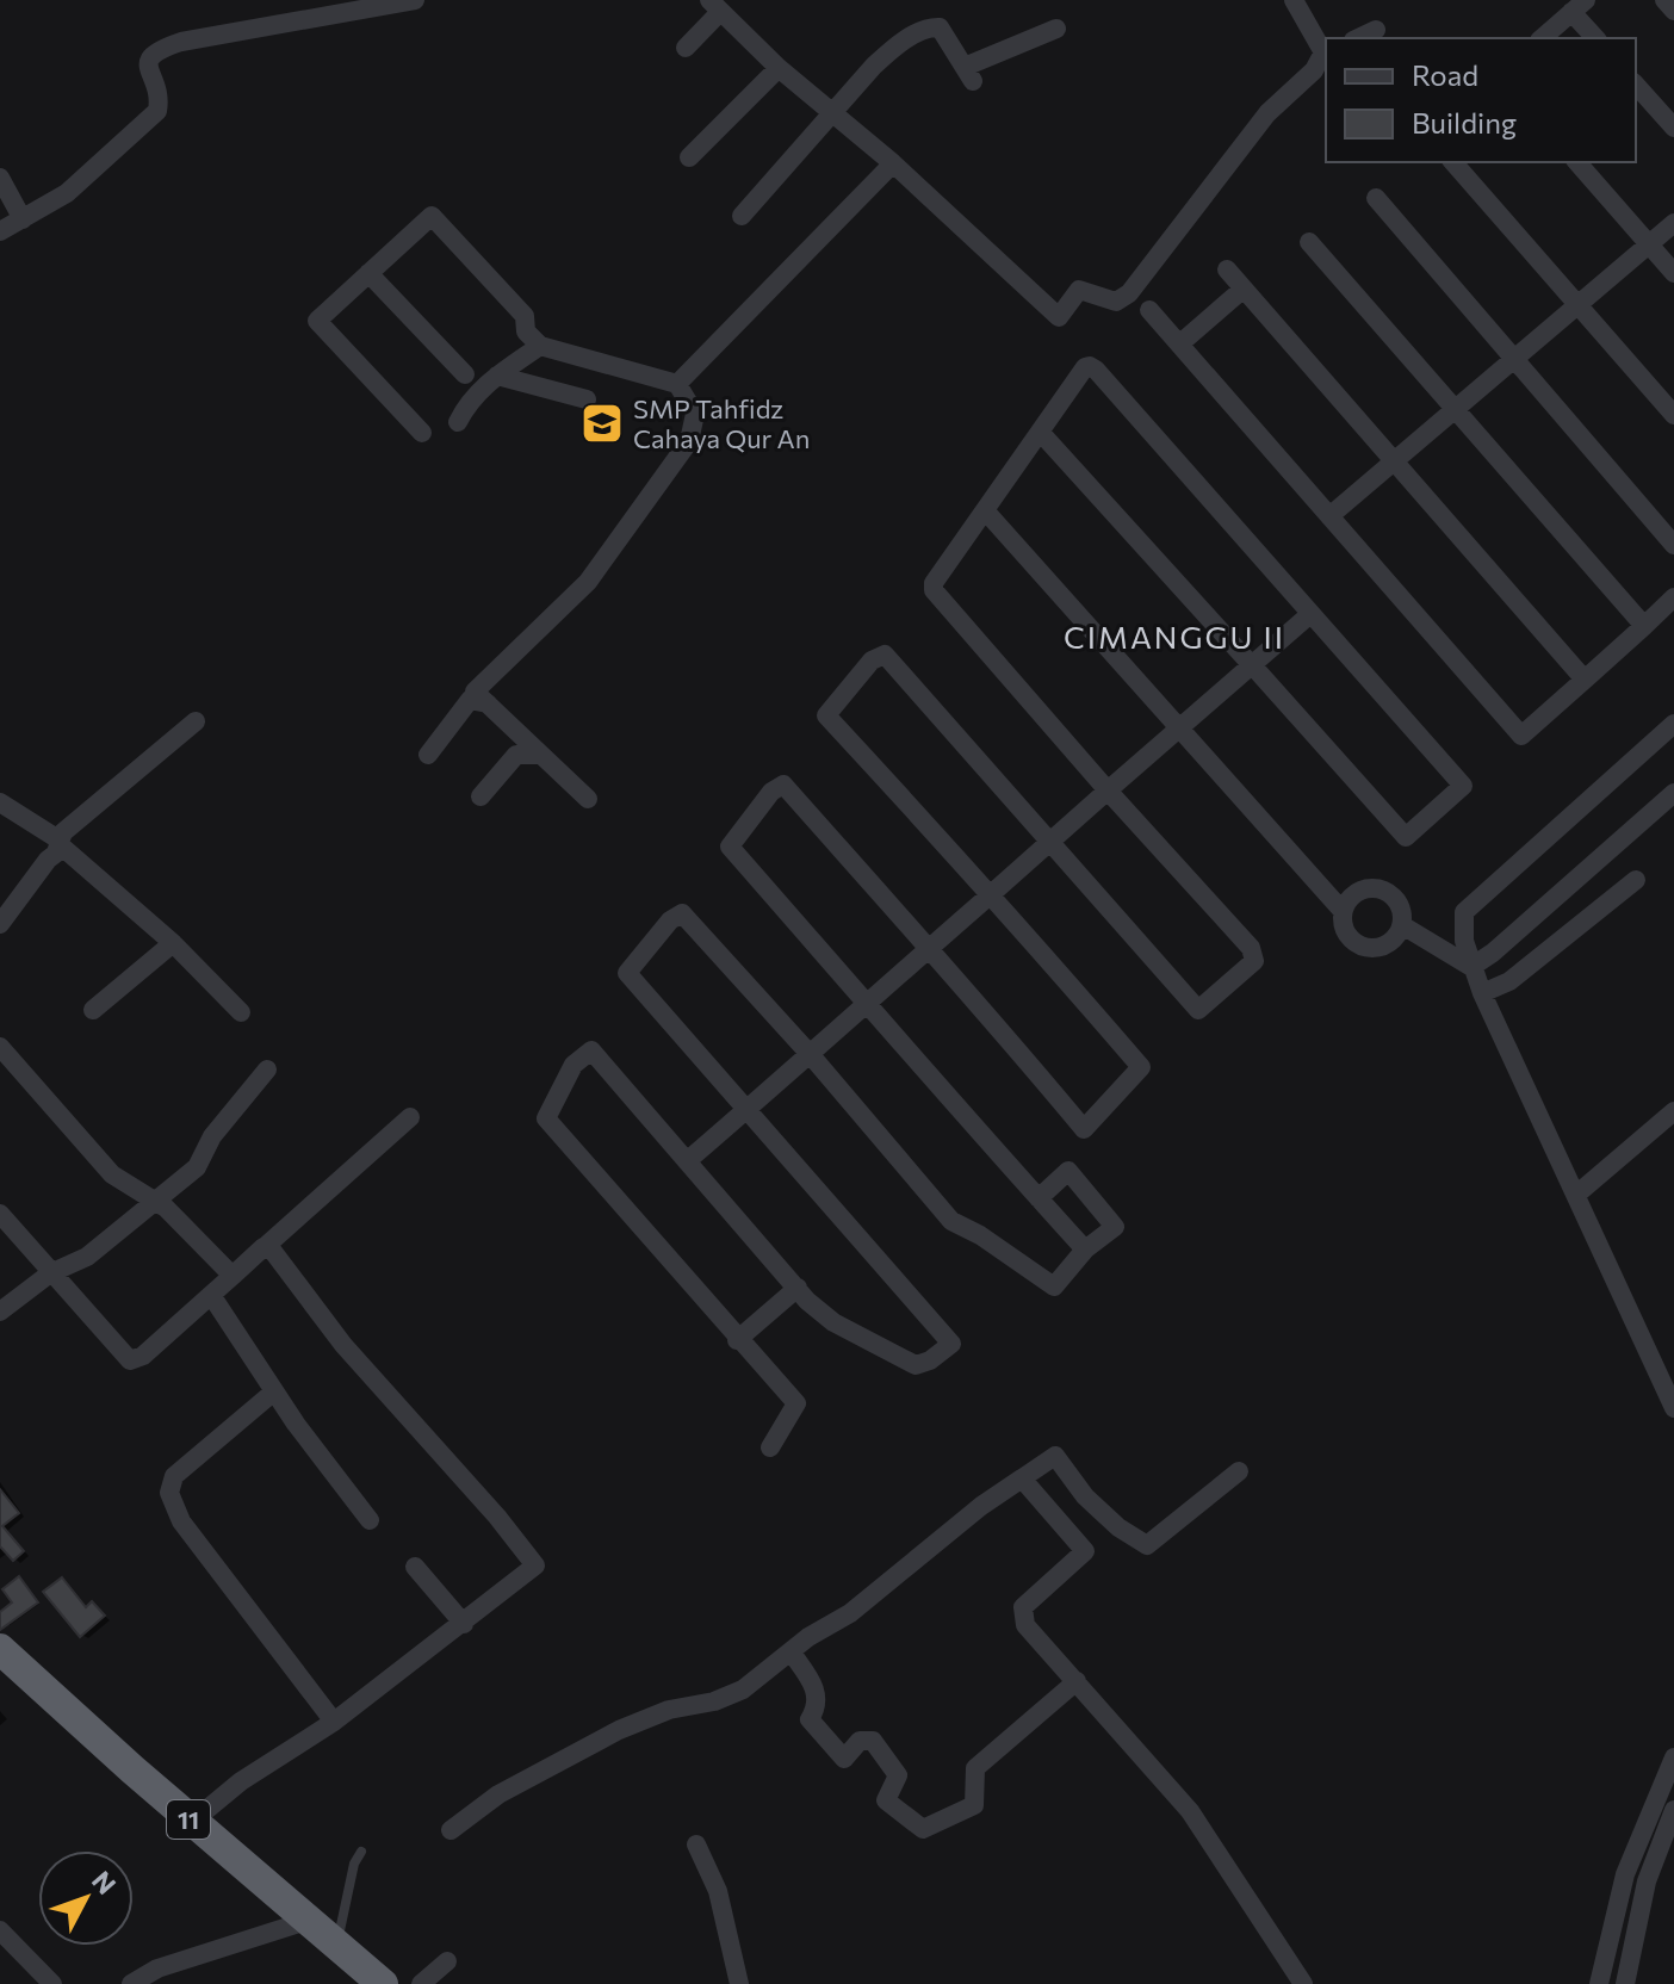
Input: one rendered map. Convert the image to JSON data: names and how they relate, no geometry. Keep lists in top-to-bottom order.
{
  "streets": {
    "highway": ["11"]
  },
  "districts": ["CIMANGGU II"],
  "places": {
    "school or university": ["SMP Tahfidz Cahaya Qur An"]
  },
  "legend": ["Road", "Building"],
  "north": "top right"
}
